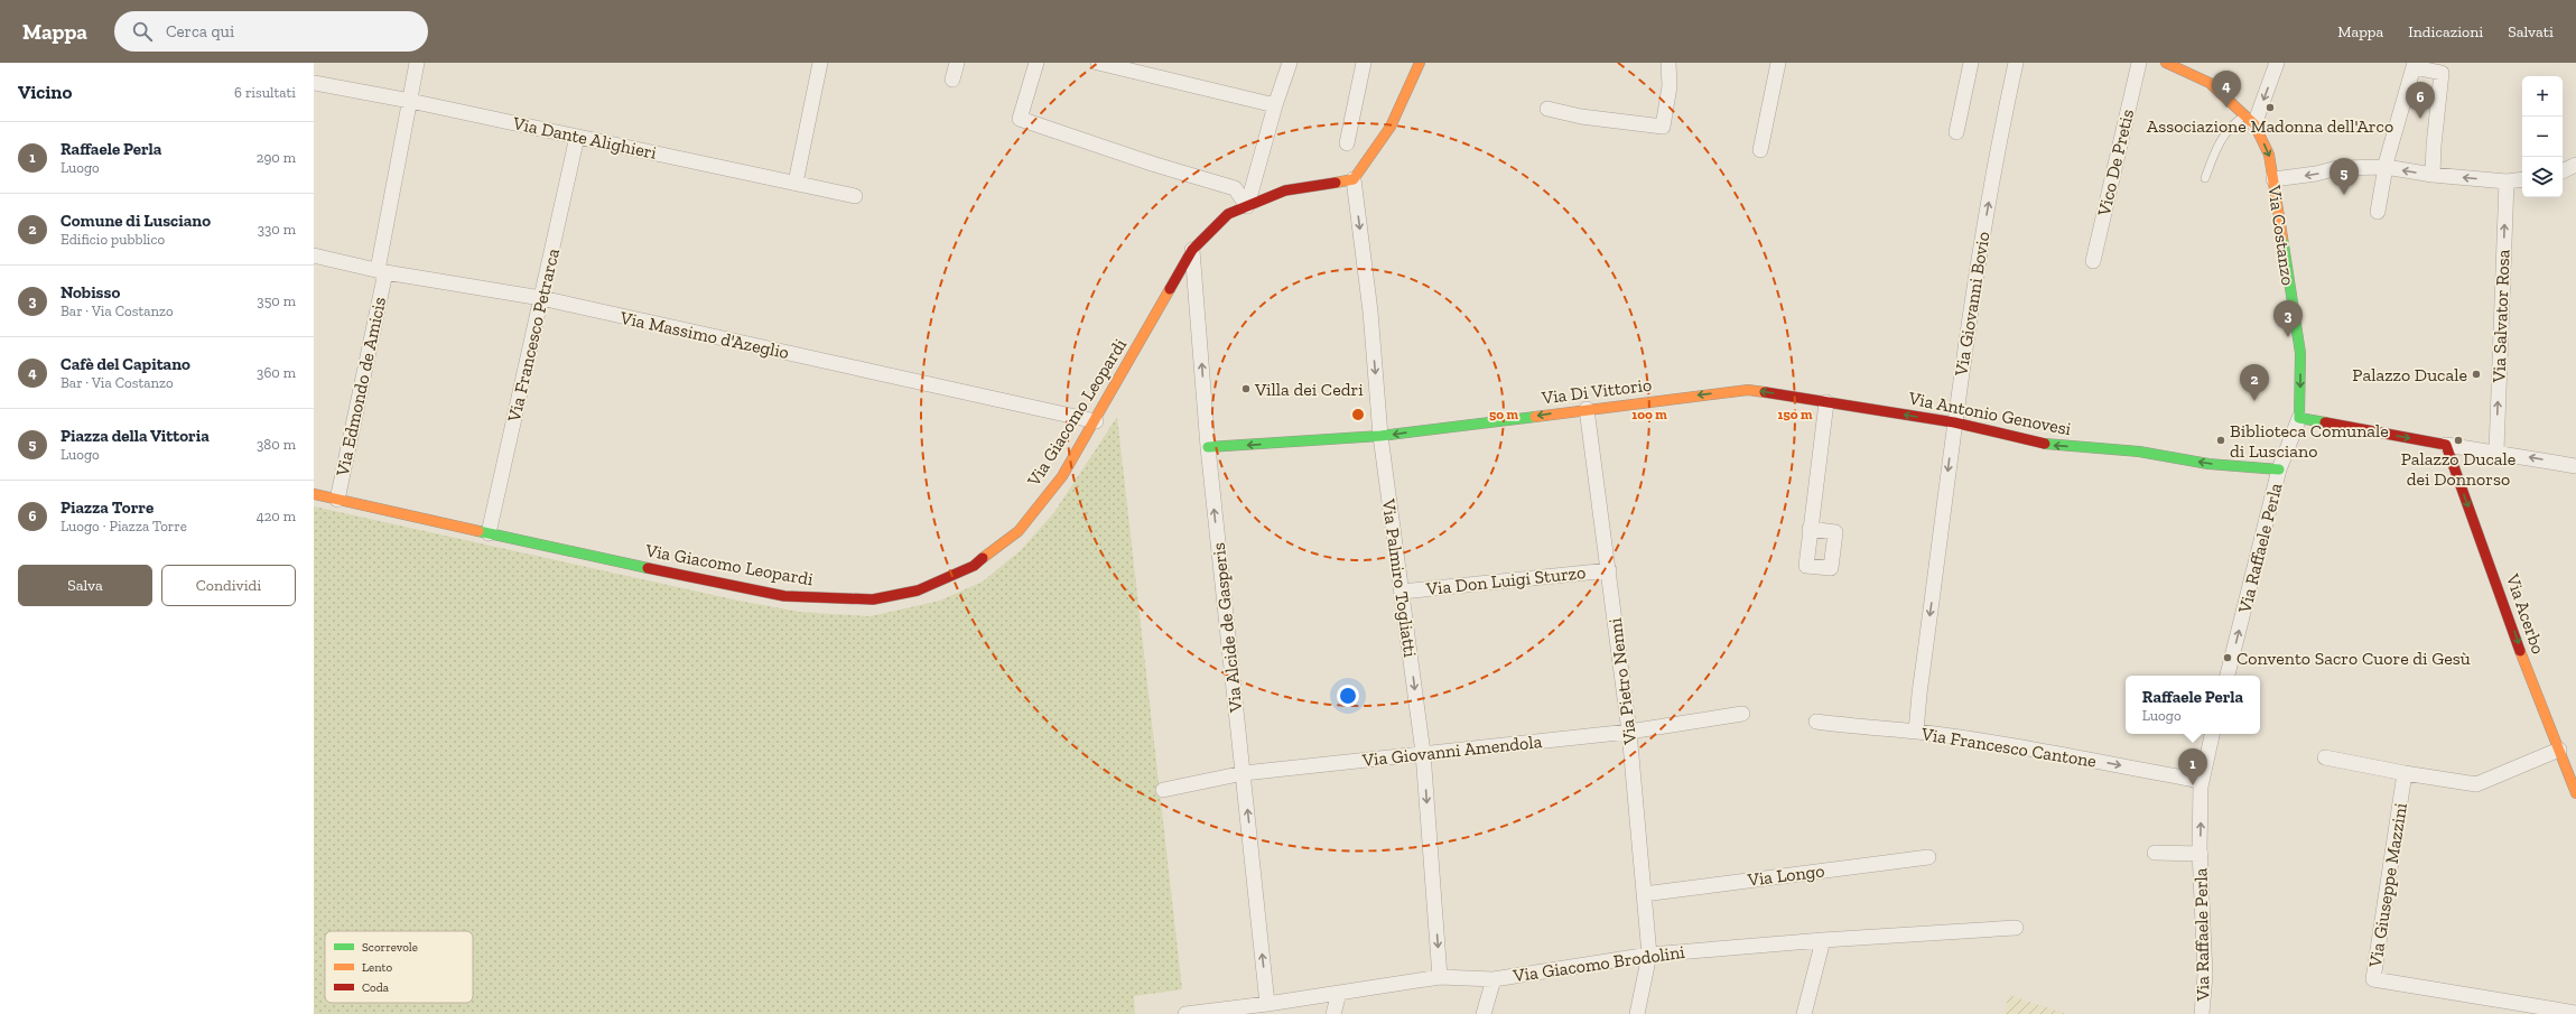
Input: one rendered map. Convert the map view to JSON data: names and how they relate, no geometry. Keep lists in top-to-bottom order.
{
  "streets": {
    "street": [
      "Via Dante Alighieri",
      "Vico De Pretis",
      "Via Costanzo",
      "Via Giovanni Bovio",
      "Via Salvator Rosa",
      "Via Francesco Petrarca",
      "Via Massimo d'Azeglio",
      "Via Edmondo de Amicis",
      "Via Di Vittorio",
      "Via Giacomo Leopardi",
      "Via Antonio Genovesi",
      "Via Raffaele Perla",
      "Via Palmiro Togliatti",
      "Via Don Luigi Sturzo",
      "Via Acerbo",
      "Via Alcide de Gasperis",
      "Via Pietro Nenni",
      "Via Francesco Cantone",
      "Via Giovanni Amendola",
      "Via Longo",
      "Via Giuseppe Mazzini",
      "Via Giacomo Brodolini"
    ]
  },
  "crossings": [
    ["Via Dante Alighieri", "Via Francesco Petrarca"],
    ["Via Dante Alighieri", "Via Edmondo de Amicis"],
    ["Via Costanzo", "Via Raffaele Perla"],
    ["Via Giovanni Bovio", "Via Antonio Genovesi"],
    ["Via Giovanni Bovio", "Via Francesco Cantone"],
    ["Via Francesco Petrarca", "Via Massimo d'Azeglio"],
    ["Via Francesco Petrarca", "Via Giacomo Leopardi"],
    ["Via Massimo d'Azeglio", "Via Edmondo de Amicis"],
    ["Via Massimo d'Azeglio", "Via Giacomo Leopardi"],
    ["Via Edmondo de Amicis", "Via Giacomo Leopardi"],
    ["Via Di Vittorio", "Via Antonio Genovesi"],
    ["Via Di Vittorio", "Via Palmiro Togliatti"],
    ["Via Di Vittorio", "Via Alcide de Gasperis"],
    ["Via Di Vittorio", "Via Pietro Nenni"],
    ["Via Giacomo Leopardi", "Via Palmiro Togliatti"],
    ["Via Giacomo Leopardi", "Via Alcide de Gasperis"],
    ["Via Antonio Genovesi", "Via Raffaele Perla"],
    ["Via Raffaele Perla", "Via Francesco Cantone"],
    ["Via Palmiro Togliatti", "Via Don Luigi Sturzo"],
    ["Via Palmiro Togliatti", "Via Giovanni Amendola"],
    ["Via Palmiro Togliatti", "Via Giacomo Brodolini"],
    ["Via Don Luigi Sturzo", "Via Pietro Nenni"],
    ["Via Alcide de Gasperis", "Via Giovanni Amendola"],
    ["Via Alcide de Gasperis", "Via Giacomo Brodolini"],
    ["Via Pietro Nenni", "Via Giovanni Amendola"],
    ["Via Pietro Nenni", "Via Longo"],
    ["Via Pietro Nenni", "Via Giacomo Brodolini"]
  ],
  "one_way": [
    "Via Costanzo",
    "Via Salvator Rosa",
    "Via Di Vittorio",
    "Via Antonio Genovesi",
    "Via Raffaele Perla",
    "Via Palmiro Togliatti",
    "Via Acerbo",
    "Via Alcide de Gasperis",
    "Via Francesco Cantone"
  ],
  "places": [
    "Associazione Madonna dell'Arco",
    "Palazzo Ducale",
    "Villa dei Cedri",
    "Biblioteca Comunale di Lusciano",
    "Palazzo Ducale dei Donnorso",
    "Convento Sacro Cuore di Gesù"
  ],
  "legend": ["Scorrevole", "Lento", "Coda"],
  "page": {
    "header": "Mappa",
    "search": "Cerca qui",
    "nav": ["Mappa", "Indicazioni", "Salvati"],
    "heading": ["Vicino", "6 risultati"],
    "pins": [
      "4",
      "6",
      "5",
      "3",
      "2",
      "1"
    ],
    "map_buttons": ["+", "−"],
    "list": [
      {
        "mark": "1",
        "name": "Raffaele Perla",
        "note": "Luogo",
        "value": "290 m"
      },
      {
        "mark": "2",
        "name": "Comune di Lusciano",
        "note": "Edificio pubblico",
        "value": "330 m"
      },
      {
        "mark": "3",
        "name": "Nobisso",
        "note": "Bar · Via Costanzo",
        "value": "350 m"
      },
      {
        "mark": "4",
        "name": "Cafè del Capitano",
        "note": "Bar · Via Costanzo",
        "value": "360 m"
      },
      {
        "mark": "5",
        "name": "Piazza della Vittoria",
        "note": "Luogo",
        "value": "380 m"
      },
      {
        "mark": "6",
        "name": "Piazza Torre",
        "note": "Luogo · Piazza Torre",
        "value": "420 m"
      }
    ],
    "buttons": ["Salva", "Condividi"],
    "popup": ["Raffaele Perla", "Luogo"]
  },
  "rings": ["50 m", "100 m", "150 m"]
}
